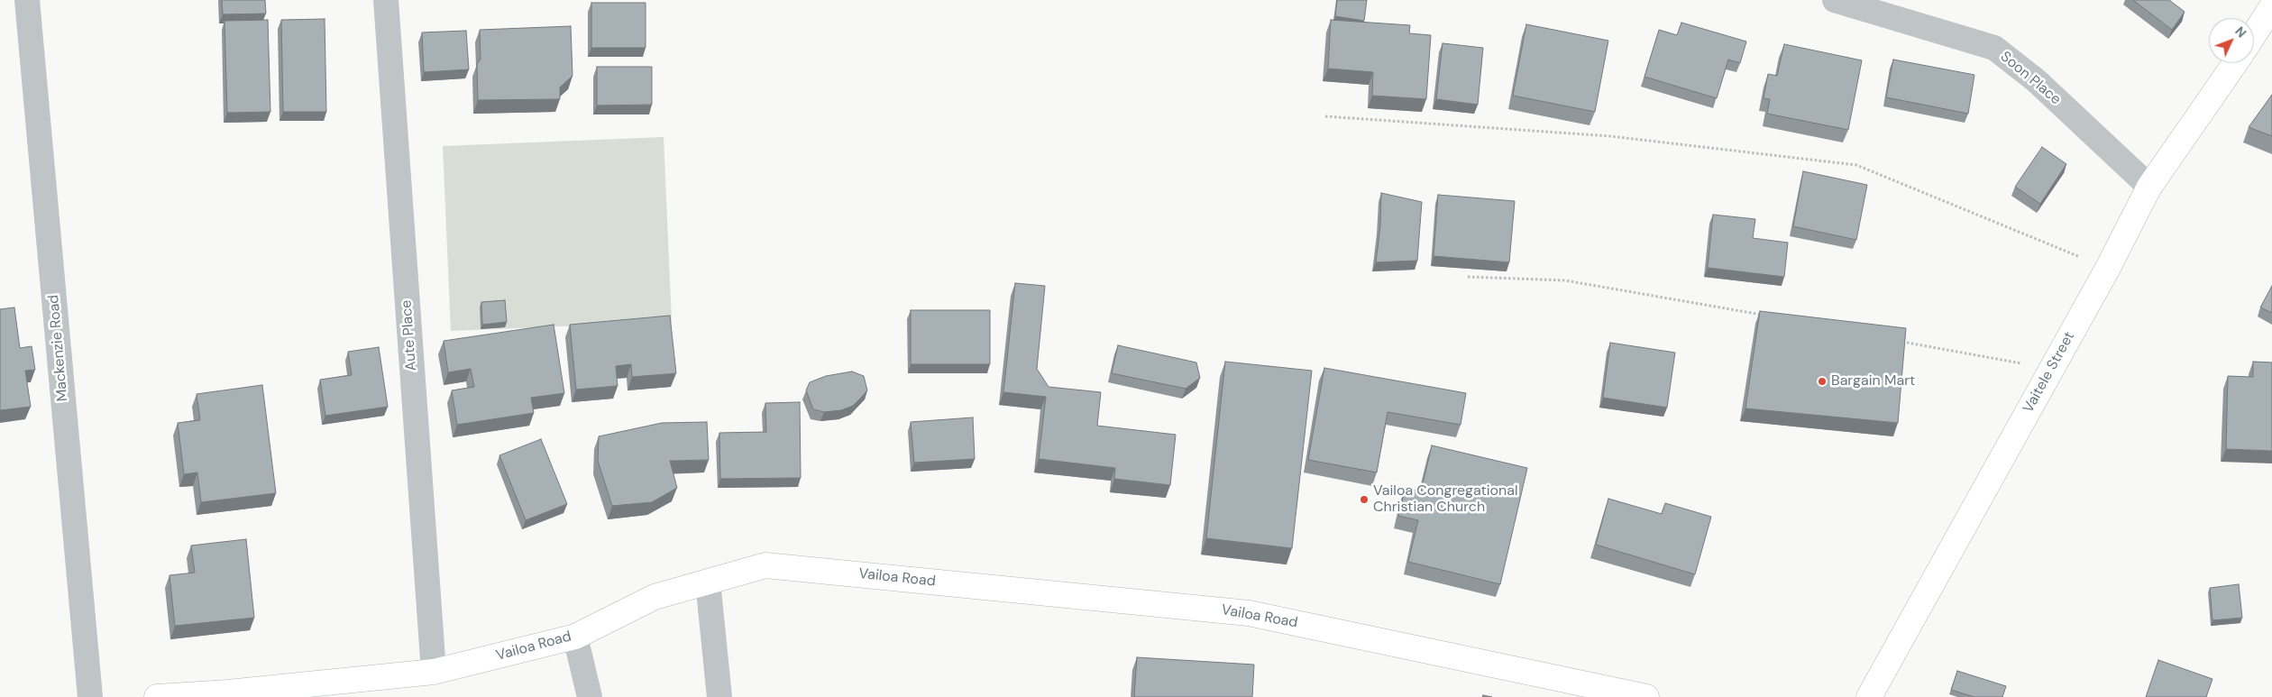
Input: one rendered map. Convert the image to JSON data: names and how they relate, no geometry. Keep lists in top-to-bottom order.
{
  "streets": {
    "main road": ["Vaitele Street", "Vailoa Road"],
    "street": ["Soon Place", "Aute Place", "Mackenzie Road"]
  },
  "crossings": [
    ["Soon Place", "Vaitele Street"],
    ["Aute Place", "Vailoa Road"]
  ],
  "places": ["Bargain Mart", "Vailoa Congregational Christian Church"],
  "north": "top right"
}
